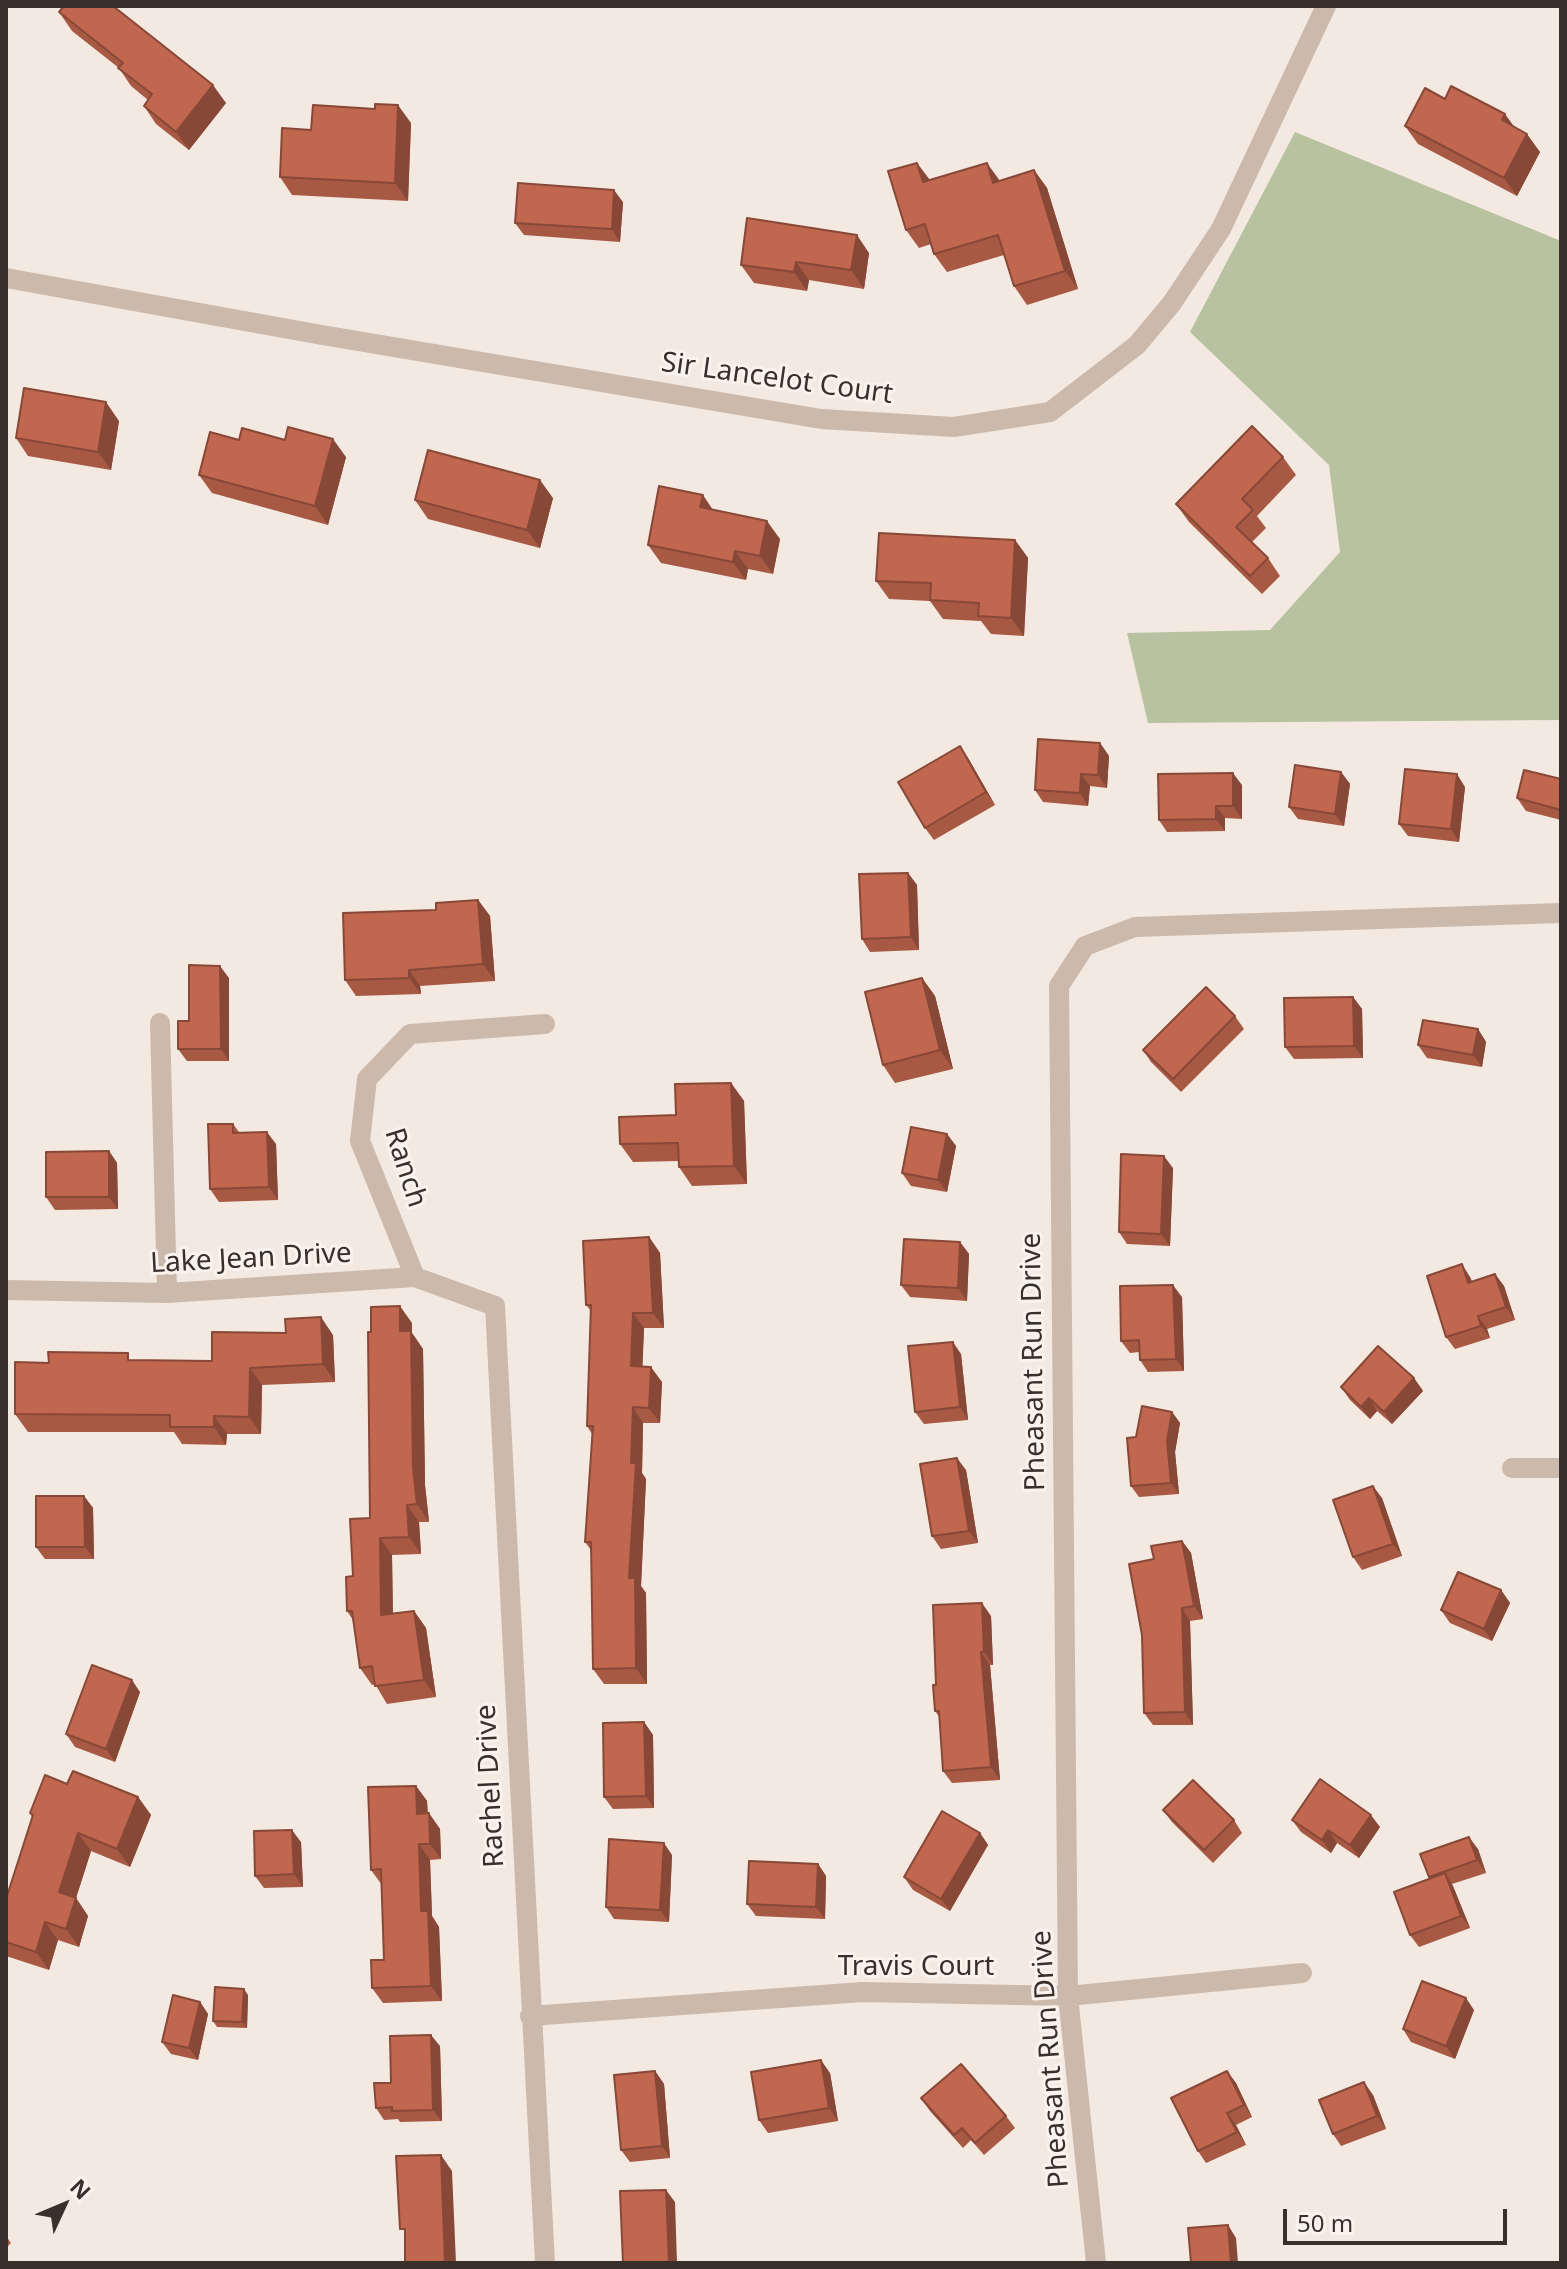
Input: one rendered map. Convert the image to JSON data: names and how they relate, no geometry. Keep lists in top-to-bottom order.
{
  "streets": {
    "street": [
      "Sir Lancelot Court",
      "Ranch",
      "Lake Jean Drive",
      "Pheasant Run Drive",
      "Rachel Drive",
      "Travis Court"
    ]
  },
  "crossings": [
    ["Ranch", "Lake Jean Drive"],
    ["Lake Jean Drive", "Rachel Drive"],
    ["Pheasant Run Drive", "Travis Court"],
    ["Rachel Drive", "Travis Court"]
  ],
  "scale_bar": "50 m",
  "north": "top right"
}
